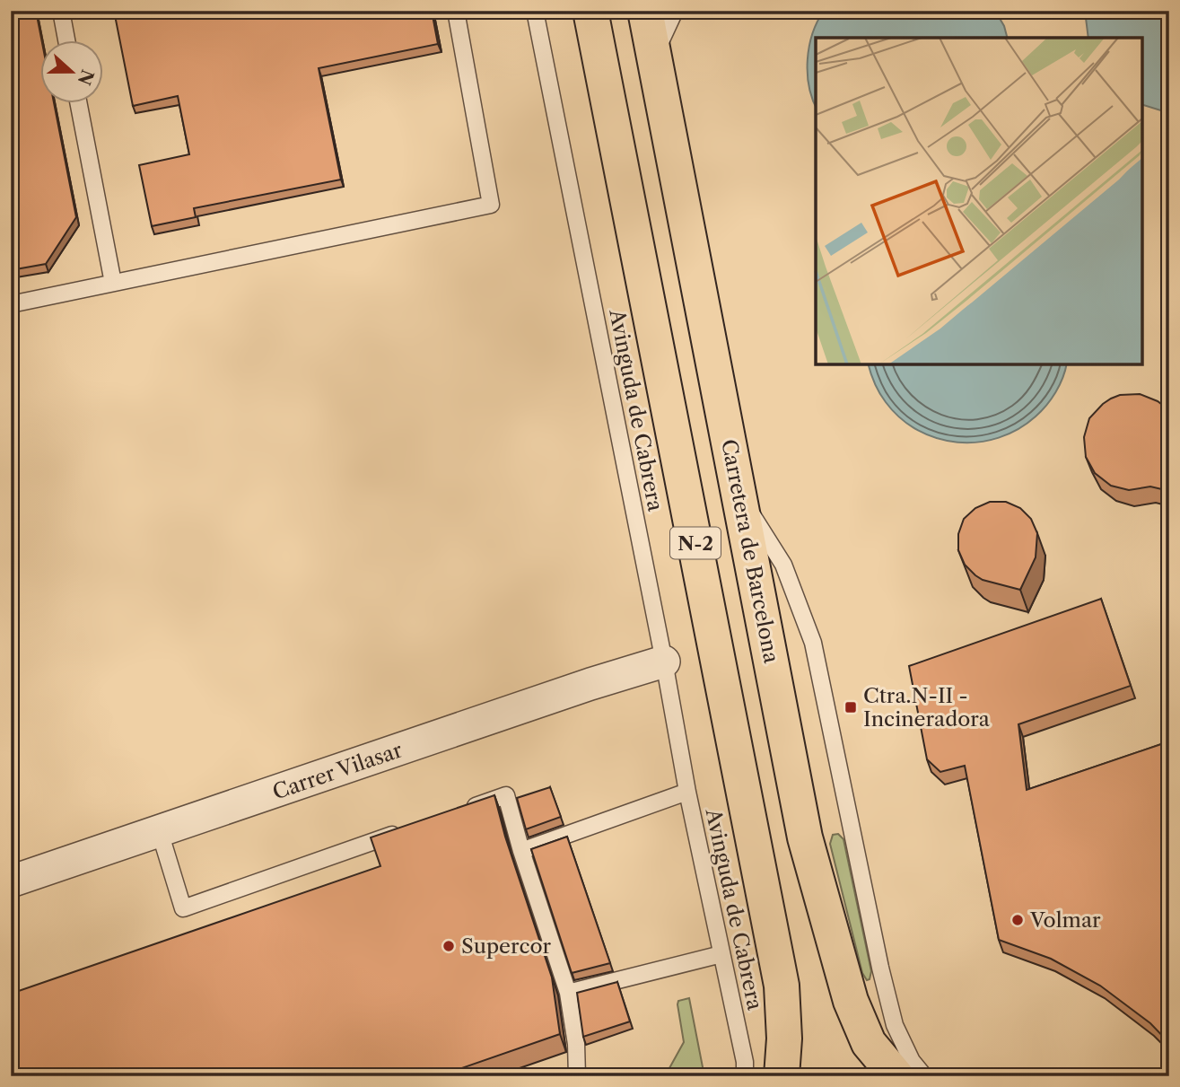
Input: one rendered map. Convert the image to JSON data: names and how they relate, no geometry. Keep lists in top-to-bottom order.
{
  "streets": {
    "main road": ["N-2", "Carretera de Barcelona"],
    "street": ["Carrer Vilasar"],
    "lane": ["Avinguda de Cabrera"]
  },
  "crossings": [
    ["Avinguda de Cabrera", "Carrer Vilasar"]
  ],
  "places": {
    "transit": ["Ctra.N-II - Incineradora"],
    "other": ["Volmar", "Supercor"]
  },
  "north": "right"
}
